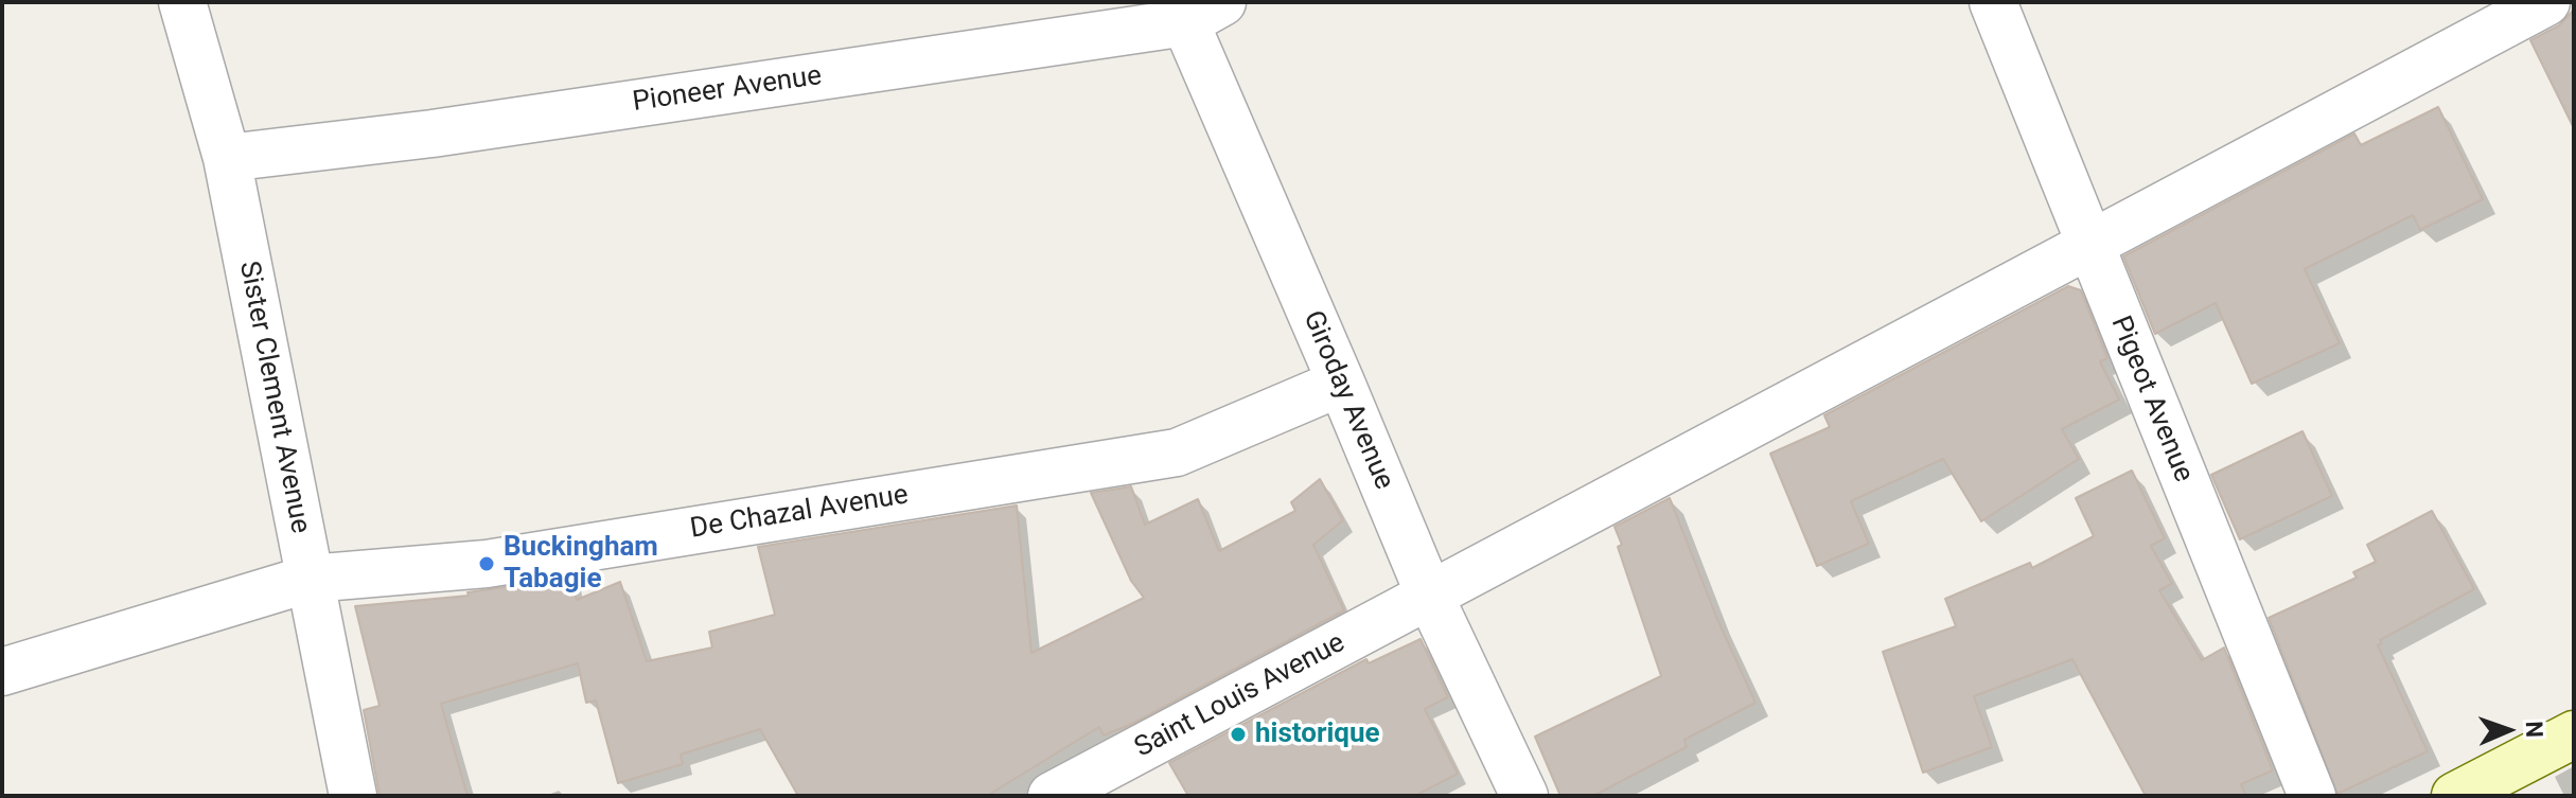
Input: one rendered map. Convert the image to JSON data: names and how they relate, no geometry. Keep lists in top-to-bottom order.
{
  "streets": {
    "street": [
      "Pioneer Avenue",
      "Sister Clement Avenue",
      "Pigeot Avenue",
      "Giroday Avenue",
      "De Chazal Avenue",
      "Saint Louis Avenue"
    ]
  },
  "crossings": [
    ["Pioneer Avenue", "Sister Clement Avenue"],
    ["Pioneer Avenue", "Giroday Avenue"],
    ["Sister Clement Avenue", "De Chazal Avenue"],
    ["Pigeot Avenue", "Saint Louis Avenue"],
    ["Giroday Avenue", "De Chazal Avenue"],
    ["Giroday Avenue", "Saint Louis Avenue"]
  ],
  "places": ["Buckingham Tabagie", "historique"],
  "north": "right"
}
